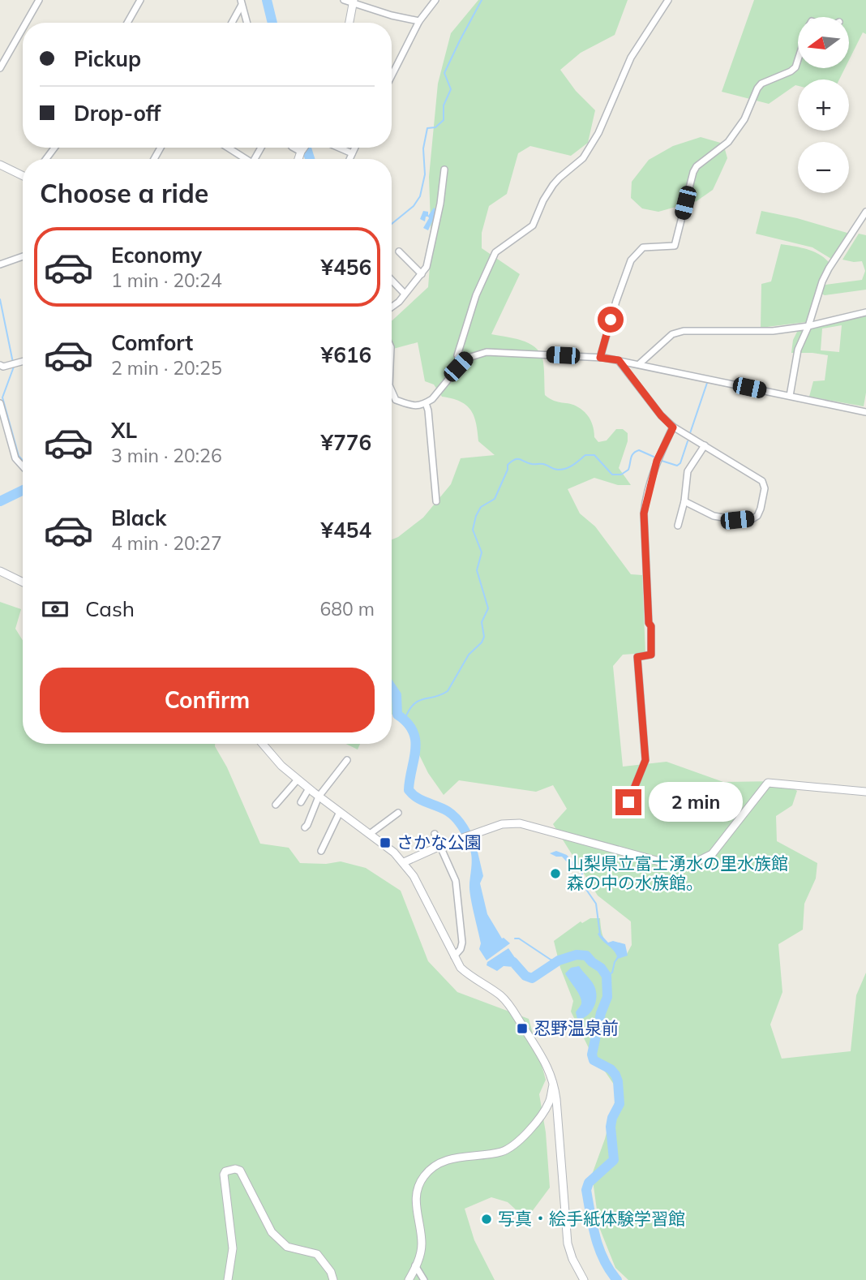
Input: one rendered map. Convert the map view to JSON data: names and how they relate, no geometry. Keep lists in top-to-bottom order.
{
  "places": {
    "transit": ["さかな公園", "忍野温泉前"],
    "other": ["山梨県立富士湧水の里水族館 森の中の水族館。", "写真・絵手紙体験学習館"]
  },
  "north": "left",
  "page": {
    "map_buttons": ["+", "−"],
    "banner": ["Pickup", "Drop-off"],
    "heading": "Choose a ride",
    "list": [
      {
        "name": "Economy",
        "note": "1 min · 20:24",
        "value": "¥456"
      },
      {
        "name": "Comfort",
        "note": "2 min · 20:25",
        "value": "¥616"
      },
      {
        "name": "XL",
        "note": "3 min · 20:26",
        "value": "¥776"
      },
      {
        "name": "Black",
        "note": "4 min · 20:27",
        "value": "¥454"
      }
    ],
    "pay": ["Cash", "680 m"],
    "buttons": "Confirm",
    "bubble": "2 min"
  }
}
